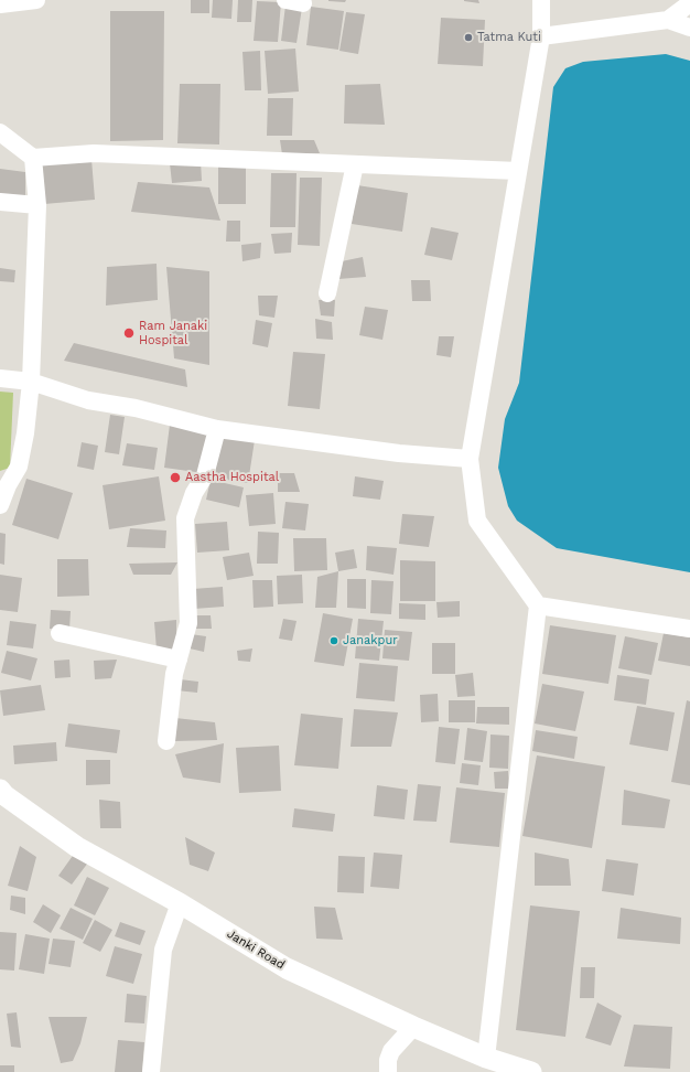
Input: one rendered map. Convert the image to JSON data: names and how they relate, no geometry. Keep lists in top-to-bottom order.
{
  "streets": {
    "street": ["Janki Road"]
  },
  "places": [
    "Tatma Kuti",
    "Ram Janaki Hospital",
    "Aastha Hospital",
    "Janakpur"
  ]
}
